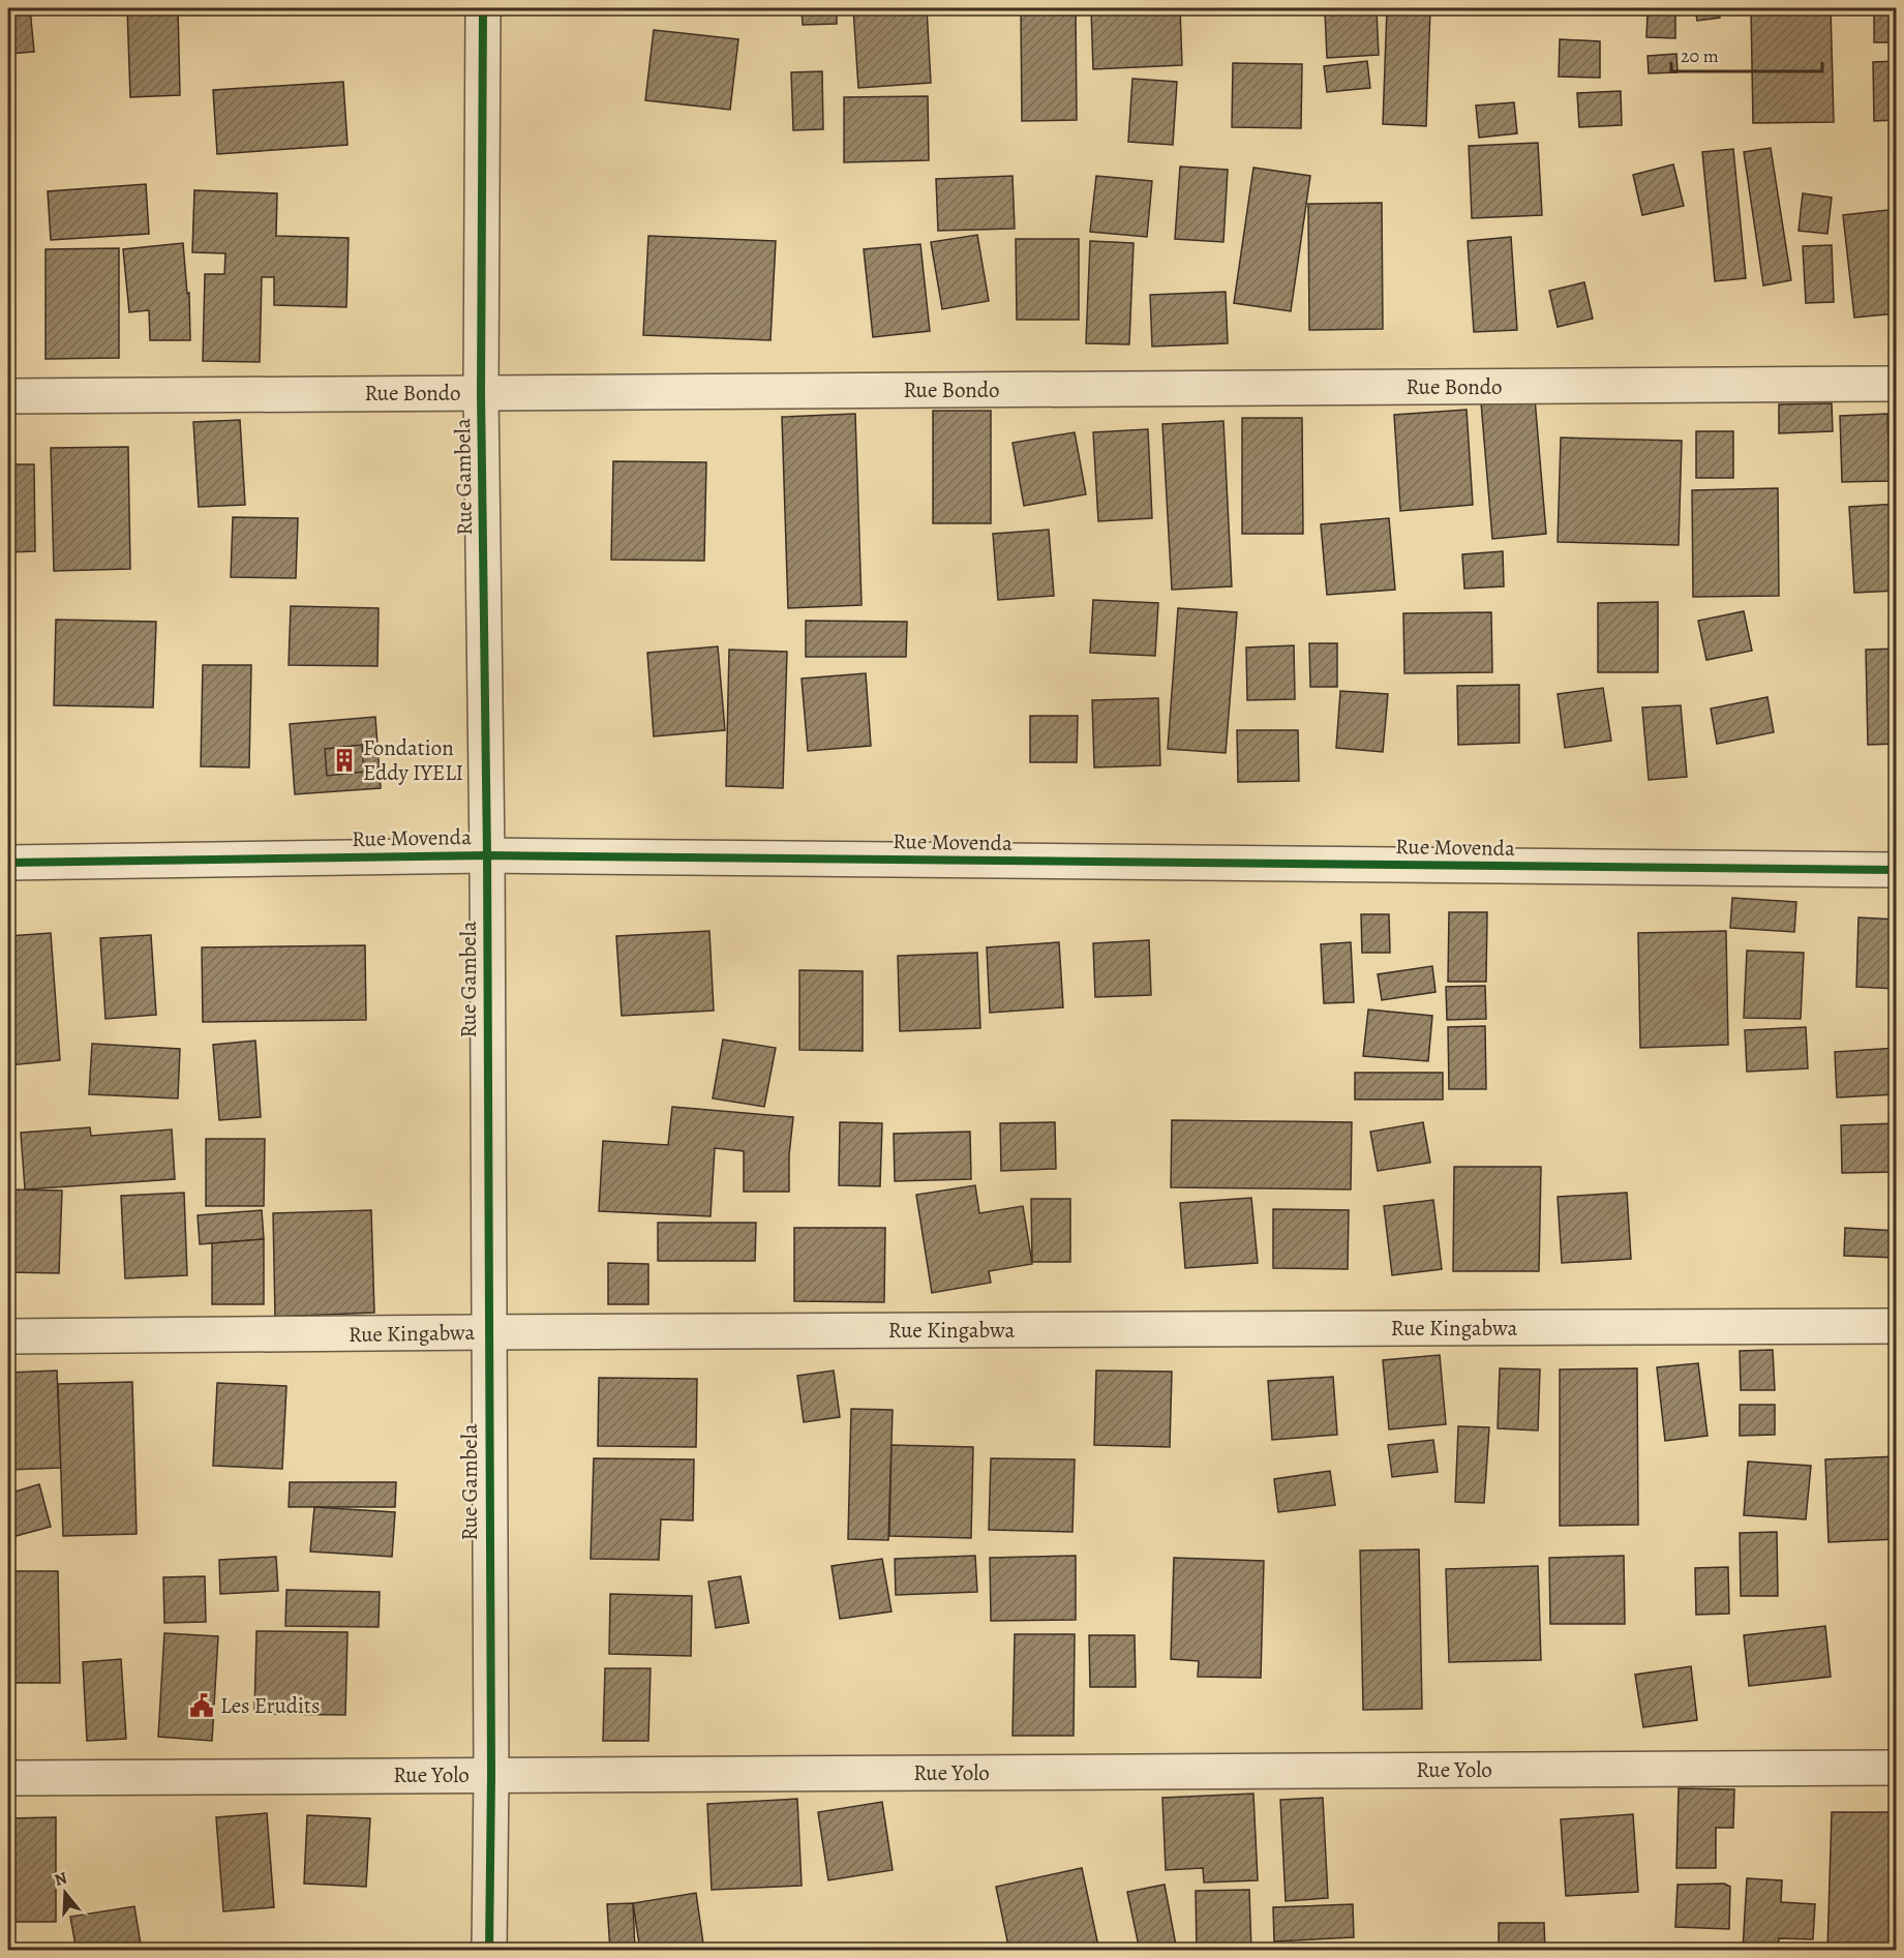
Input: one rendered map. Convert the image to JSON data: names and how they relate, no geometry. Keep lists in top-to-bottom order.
{
  "streets": {
    "street": [
      "Rue Bondo",
      "Rue Gambela",
      "Rue Movenda",
      "Rue Kingabwa",
      "Rue Yolo"
    ]
  },
  "crossings": [
    ["Rue Bondo", "Rue Gambela"],
    ["Rue Gambela", "Rue Movenda"],
    ["Rue Gambela", "Rue Kingabwa"],
    ["Rue Gambela", "Rue Yolo"]
  ],
  "places": {
    "building": ["Fondation Eddy IYELI"],
    "public building": ["Les Erudits"]
  },
  "scale_bar": "20 m",
  "north": "top"
}
